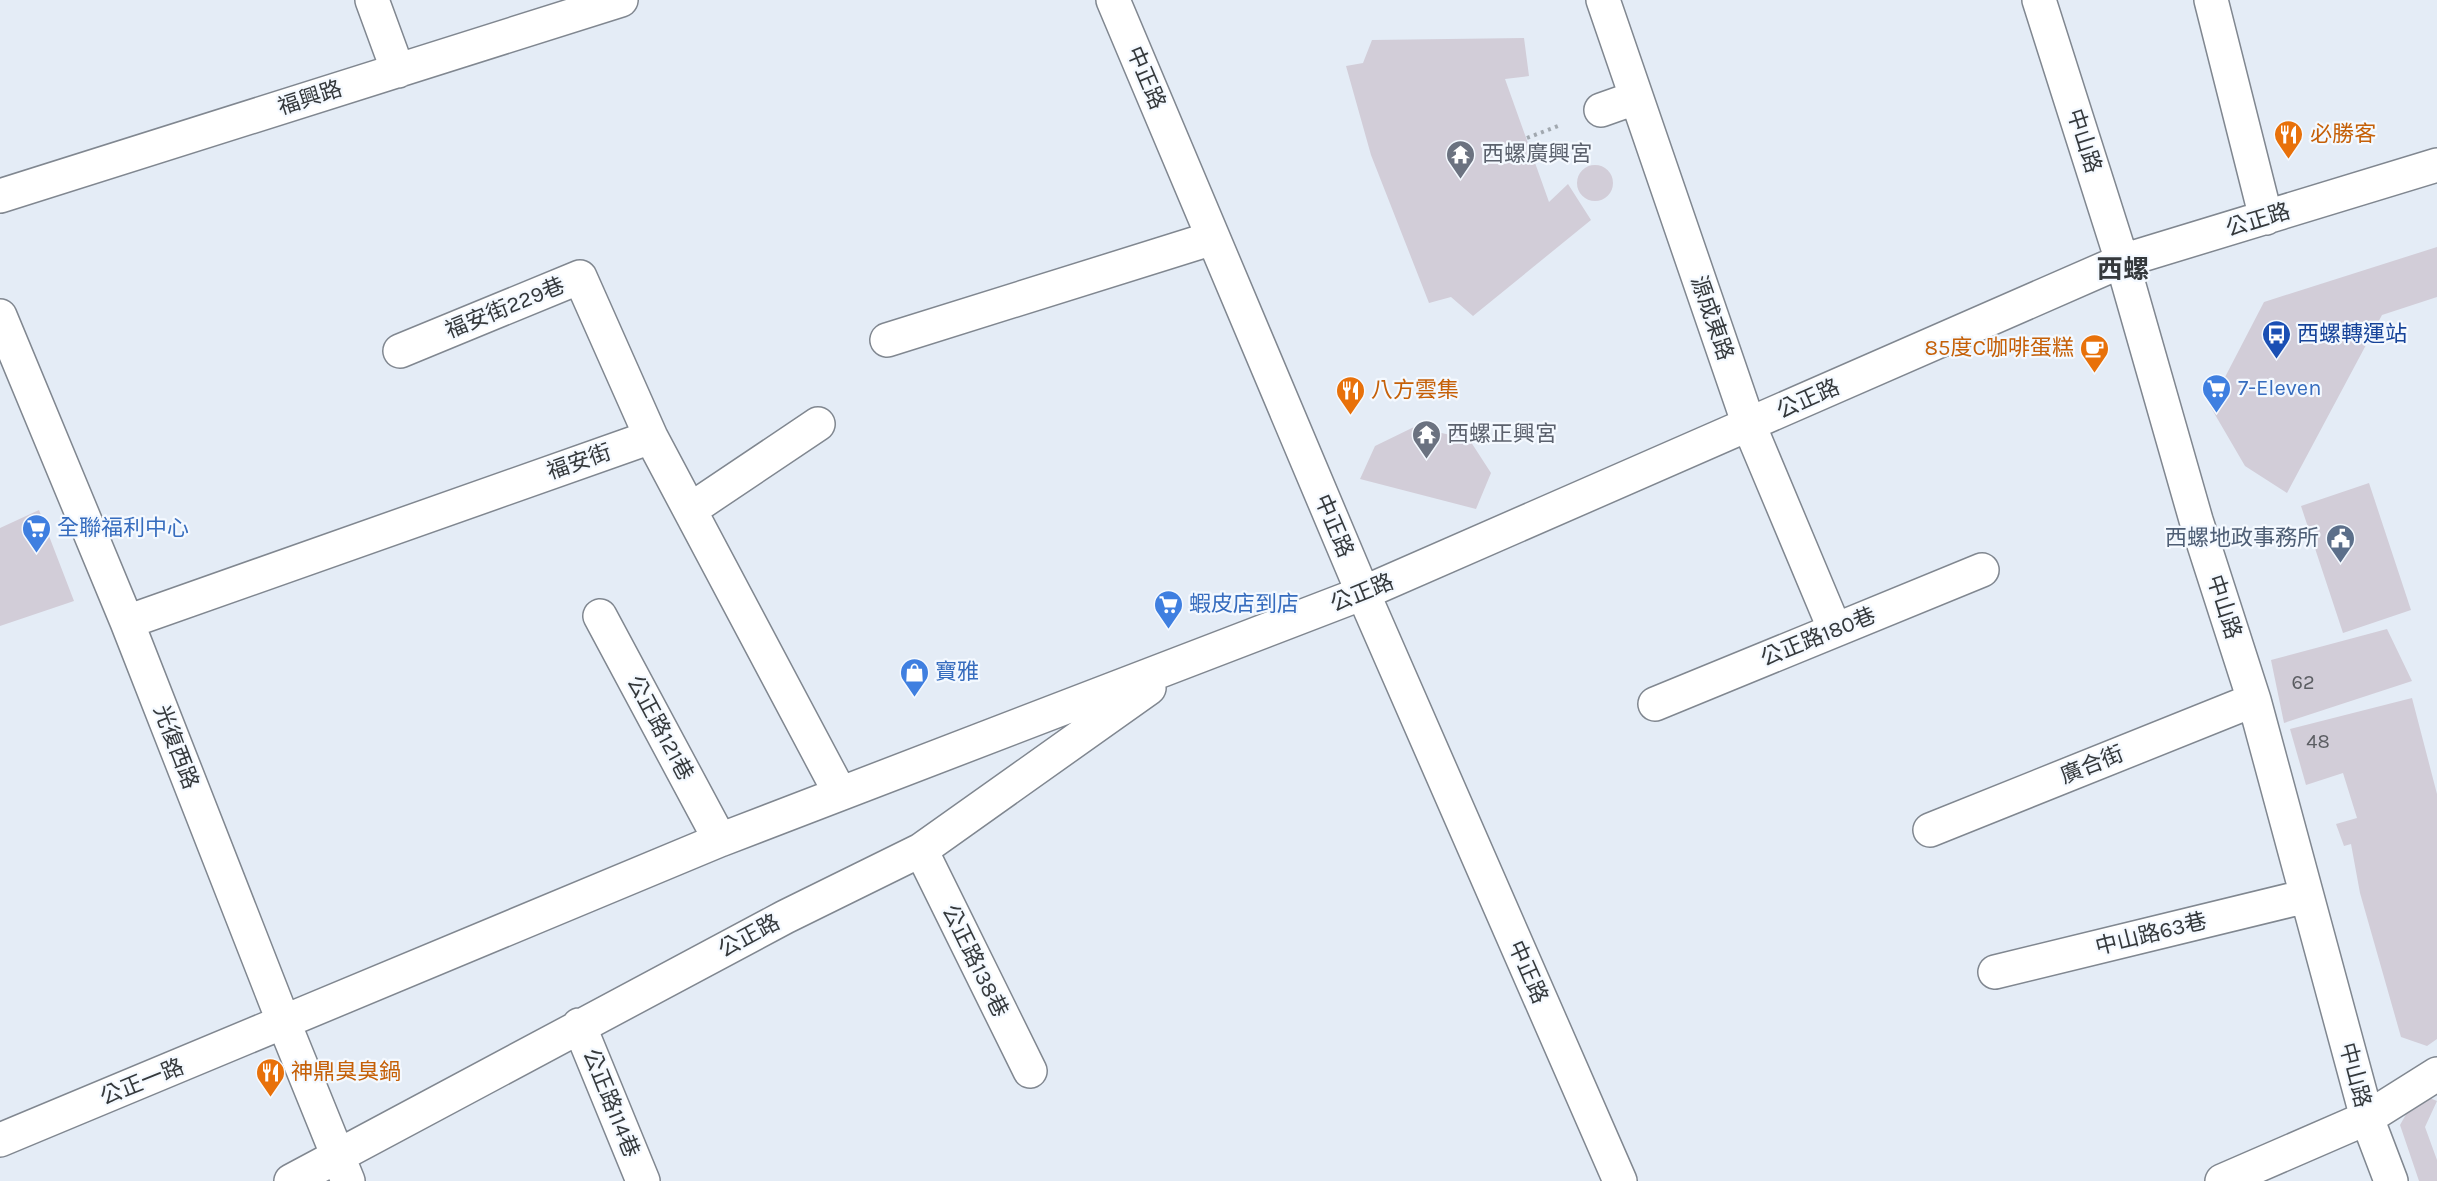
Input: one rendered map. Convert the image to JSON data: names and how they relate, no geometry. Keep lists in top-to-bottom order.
{
  "streets": {
    "street": [
      "中正路",
      "福興路",
      "中山路",
      "公正路",
      "福安街229巷",
      "源成東路",
      "福安街",
      "公正路180巷",
      "公正路121巷",
      "光復西路",
      "廣合街",
      "中山路63巷",
      "公正路138巷",
      "公正一路",
      "公正路114巷"
    ]
  },
  "crossings": [
    ["中正路", "公正路"],
    ["中山路", "公正路"],
    ["中山路", "廣合街"],
    ["中山路", "中山路63巷"],
    ["公正路", "源成東路"],
    ["公正路", "公正路121巷"],
    ["公正路", "光復西路"],
    ["公正路", "公正路138巷"],
    ["公正路", "公正一路"],
    ["公正路", "公正路114巷"],
    ["福安街229巷", "福安街"],
    ["源成東路", "公正路180巷"],
    ["福安街", "光復西路"],
    ["光復西路", "公正一路"]
  ],
  "districts": ["西螺"],
  "places": {
    "restaurant": ["必勝客", "八方雲集", "神鼎臭臭鍋"],
    "temple": ["西螺廣興宮", "西螺正興宮"],
    "bus stop": ["西螺轉運站"],
    "cafe": ["85度C咖啡蛋糕"],
    "supermarket": ["7-Eleven", "全聯福利中心", "蝦皮店到店"],
    "public building": ["西螺地政事務所"],
    "shop": ["寶雅"]
  },
  "house_numbers": ["62", "48"]
}
